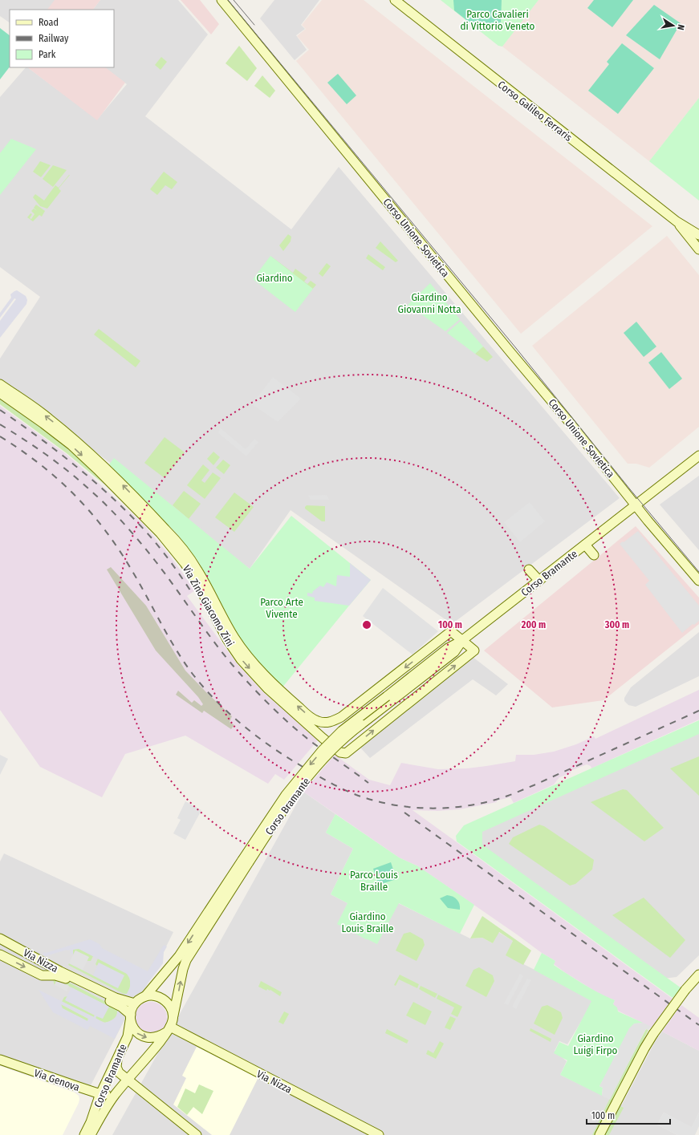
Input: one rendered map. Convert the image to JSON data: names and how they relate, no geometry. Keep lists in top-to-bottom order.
{
  "streets": {
    "main road": [
      "Corso Galileo Ferraris",
      "Corso Unione Sovietica",
      "Corso Bramante",
      "Via Zino Giacomo Zini",
      "Via Nizza",
      "Via Genova"
    ]
  },
  "crossings": [
    ["Corso Unione Sovietica", "Corso Bramante"],
    ["Corso Bramante", "Via Zino Giacomo Zini"],
    ["Corso Bramante", "Via Nizza"],
    ["Corso Bramante", "Via Genova"]
  ],
  "parks": [
    "Parco Cavalieri di Vittorio Veneto",
    "Giardino",
    "Giardino Giovanni Notta",
    "Parco Arte Vivente",
    "Parco Louis Braille",
    "Giardino Louis Braille",
    "Giardino Luigi Firpo"
  ],
  "legend": ["Road", "Railway", "Park"],
  "scale_bar": "100 m",
  "north": "right",
  "rings": ["100 m", "200 m", "300 m"]
}
